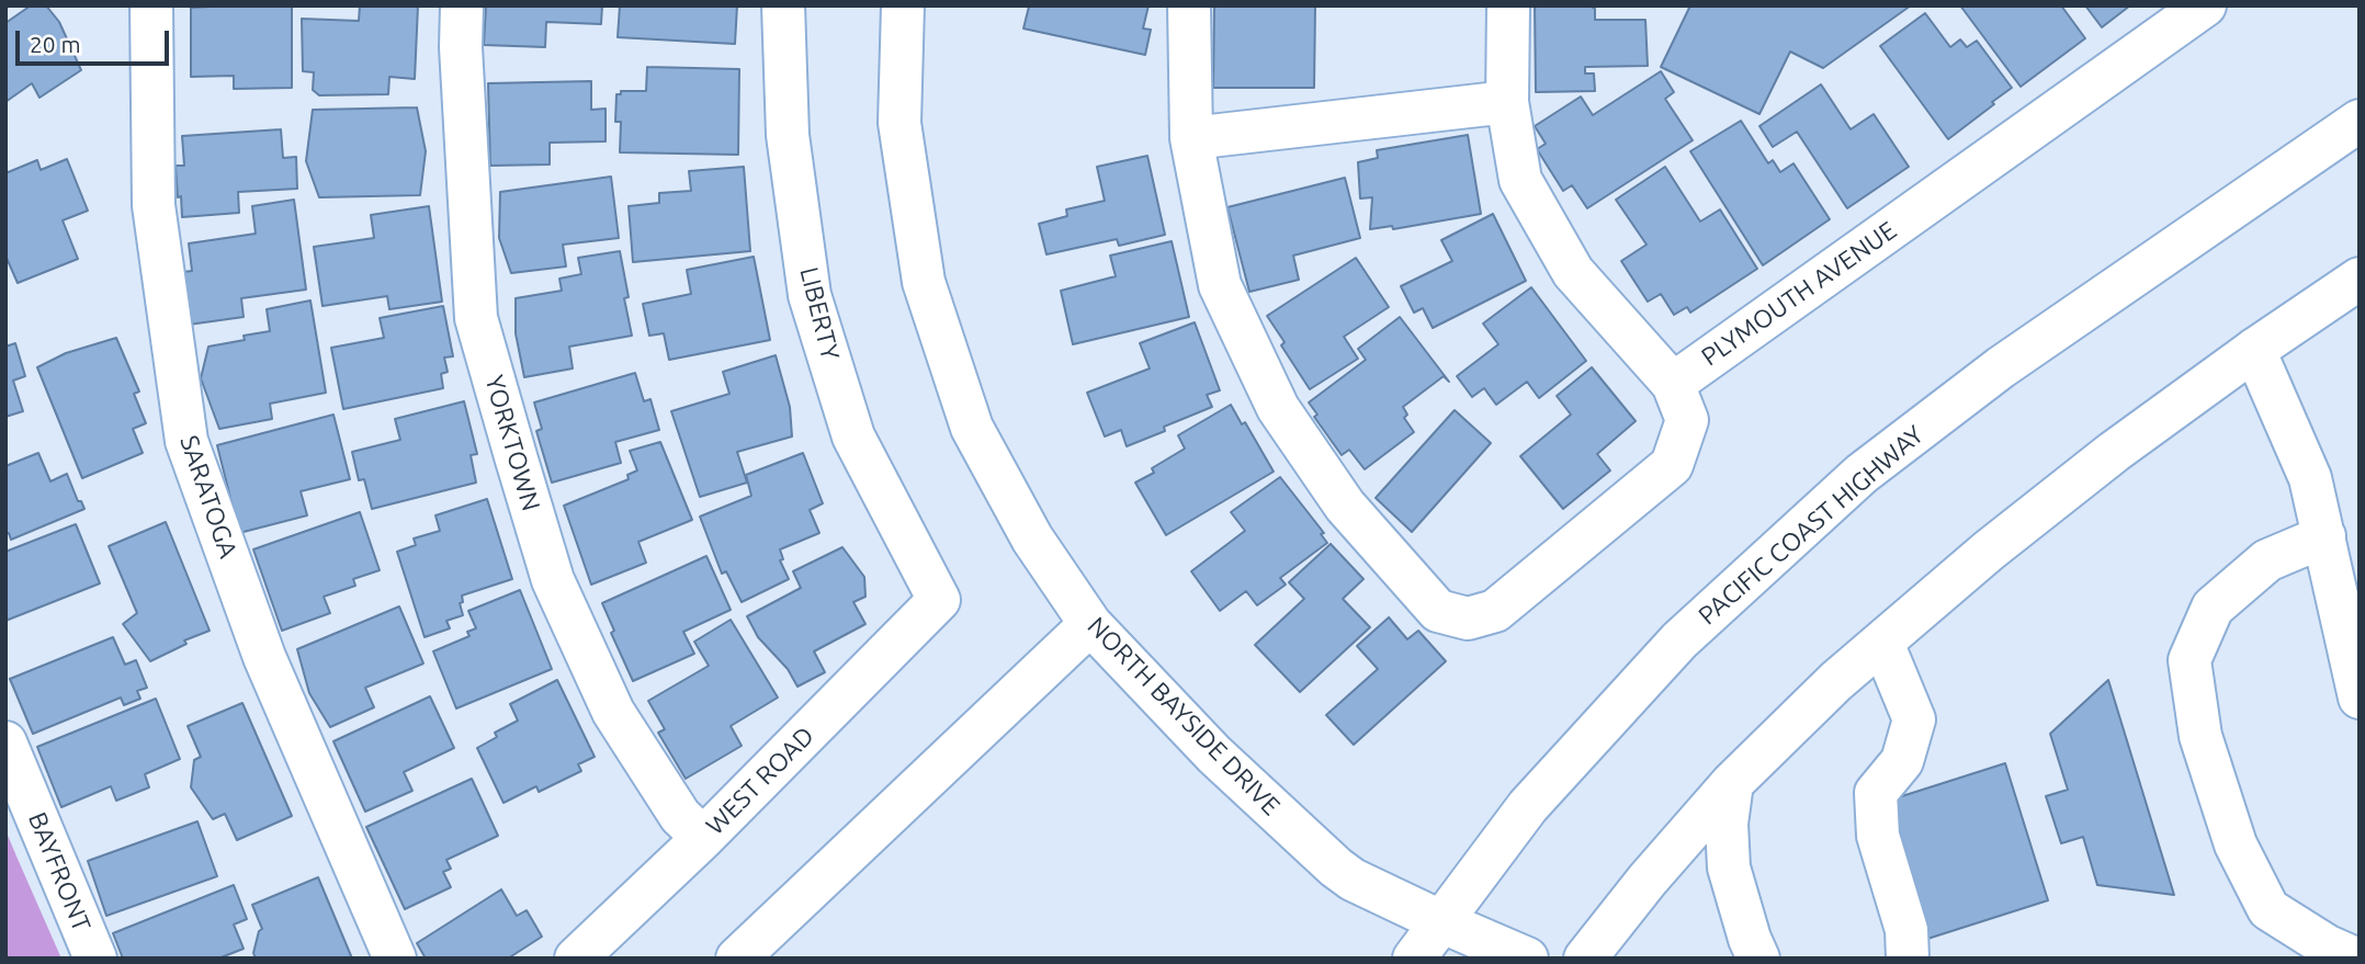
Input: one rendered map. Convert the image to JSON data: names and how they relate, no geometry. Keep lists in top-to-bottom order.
{
  "streets": {
    "main road": [
      "PLYMOUTH AVENUE",
      "LIBERTY",
      "YORKTOWN",
      "SARATOGA",
      "PACIFIC COAST HIGHWAY",
      "NORTH BAYSIDE DRIVE",
      "WEST ROAD",
      "BAYFRONT"
    ]
  },
  "crossings": [
    ["LIBERTY", "WEST ROAD"],
    ["YORKTOWN", "WEST ROAD"],
    ["PACIFIC COAST HIGHWAY", "NORTH BAYSIDE DRIVE"]
  ],
  "scale_bar": "20 m"
}
